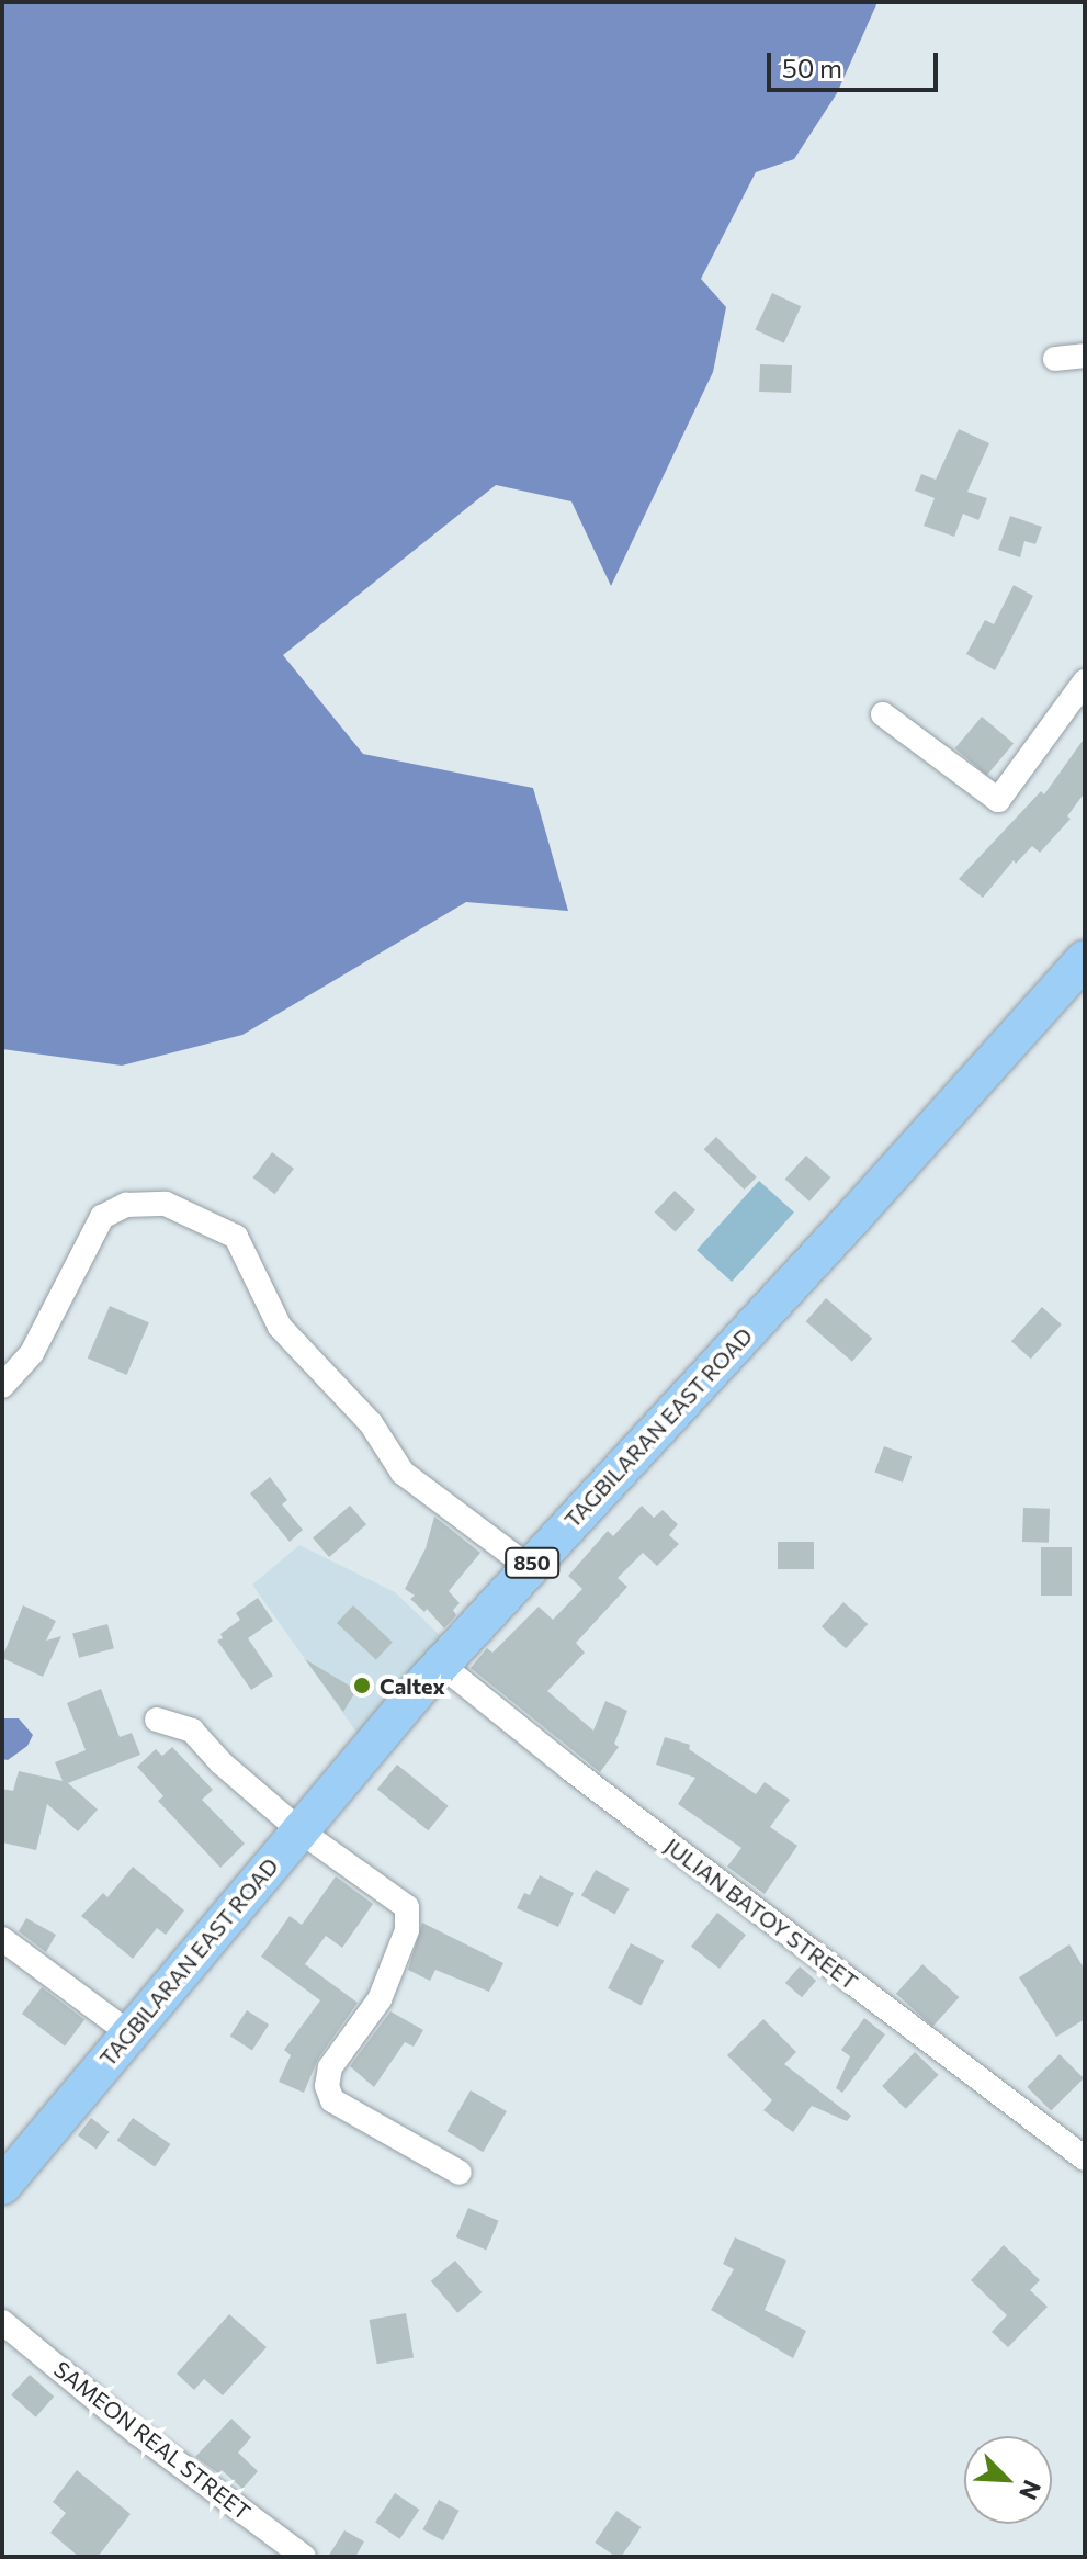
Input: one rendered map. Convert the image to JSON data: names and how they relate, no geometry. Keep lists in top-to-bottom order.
{
  "streets": {
    "main road": ["TAGBILARAN EAST ROAD", "850"],
    "street": ["JULIAN BATOY STREET", "SAMEON REAL STREET"]
  },
  "crossings": [
    ["TAGBILARAN EAST ROAD", "JULIAN BATOY STREET"]
  ],
  "places": ["Caltex"],
  "scale_bar": "50 m",
  "north": "bottom right"
}
